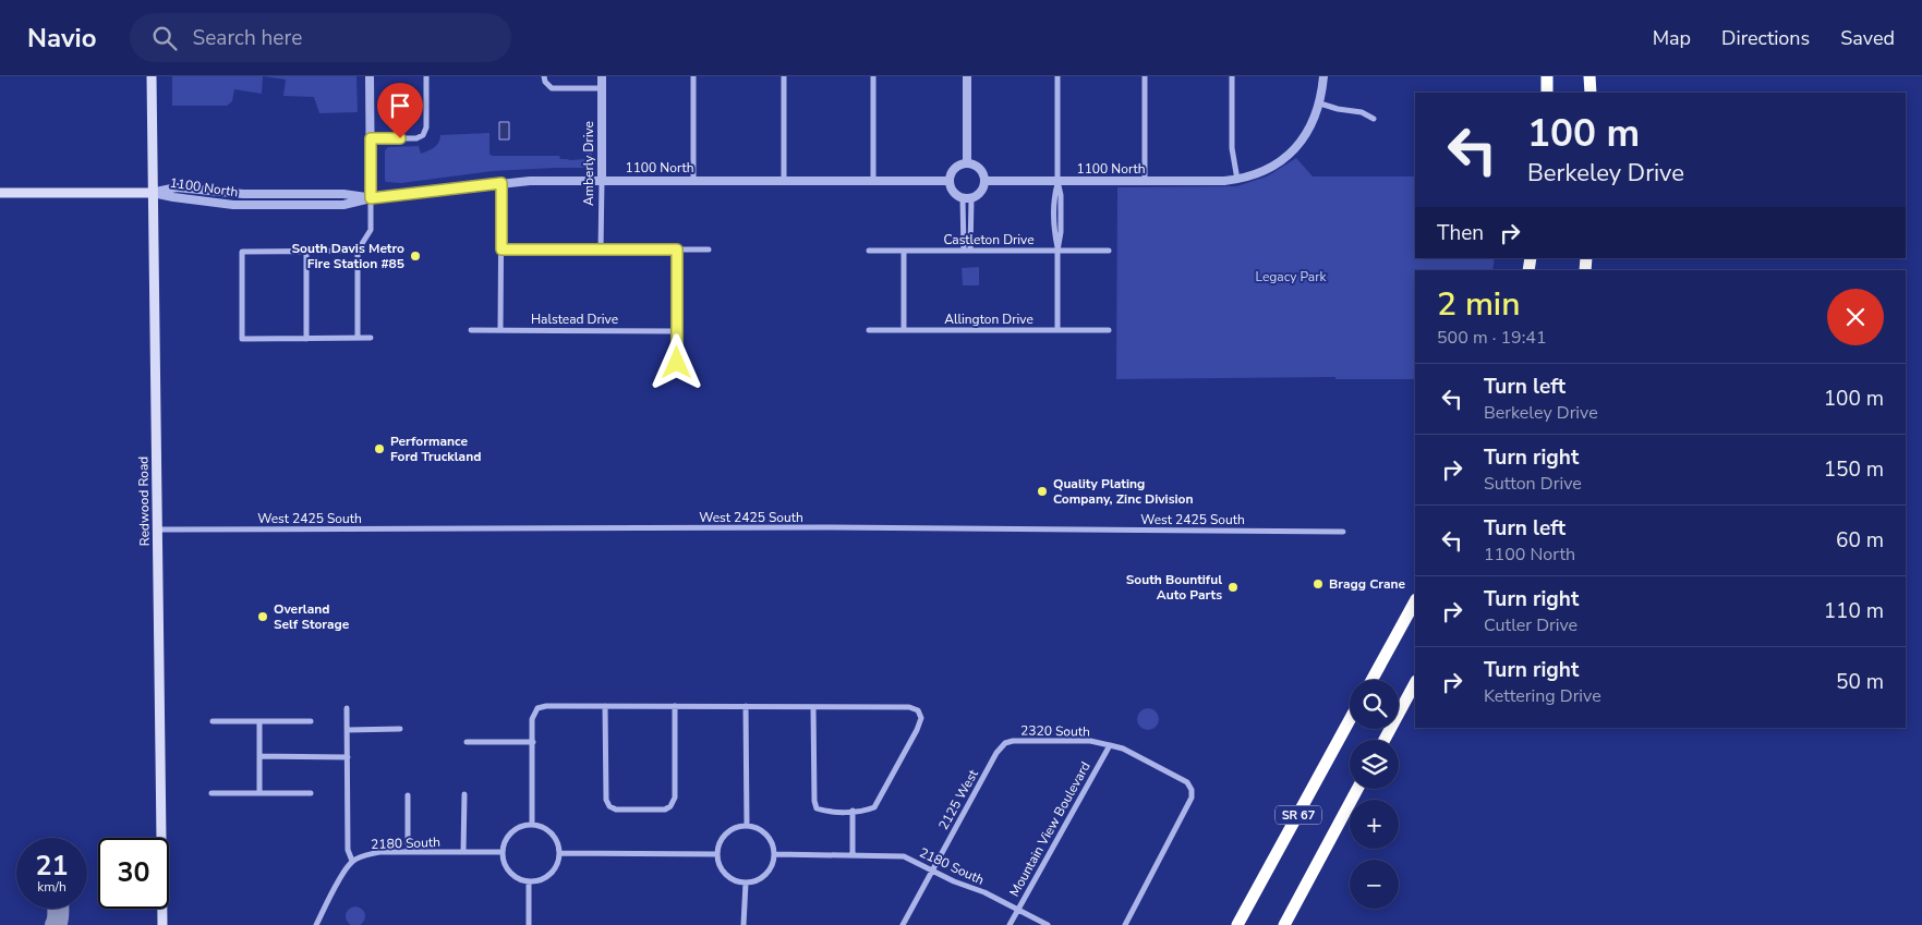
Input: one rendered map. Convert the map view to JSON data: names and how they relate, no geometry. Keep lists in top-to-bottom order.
{
  "streets": {
    "highway": ["SR 67"],
    "main road": ["Redwood Road"],
    "street": [
      "Amberly Drive",
      "1100 North",
      "Castleton Drive",
      "Halstead Drive",
      "Allington Drive",
      "West 2425 South",
      "2320 South",
      "2125 West",
      "Mountain View Boulevard",
      "2180 South"
    ]
  },
  "crossings": [
    ["Amberly Drive", "1100 North"],
    ["1100 North", "Redwood Road"],
    ["Redwood Road", "West 2425 South"],
    ["2320 South", "2125 West"],
    ["2320 South", "Mountain View Boulevard"],
    ["2125 West", "2180 South"],
    ["Mountain View Boulevard", "2180 South"]
  ],
  "parks": ["Legacy Park"],
  "places": [
    "South Davis Metro Fire Station #85",
    "Performance Ford Truckland",
    "Quality Plating Company, Zinc Division",
    "Bragg Crane",
    "South Bountiful Auto Parts",
    "Overland Self Storage"
  ],
  "page": {
    "header": "Navio",
    "search": "Search here",
    "nav": ["Map", "Directions", "Saved"],
    "turn": ["100 m", "Berkeley Drive"],
    "then": "Then",
    "heading": ["2 min", "500 m · 19:41"],
    "list": [
      {
        "name": "Turn left",
        "note": "Berkeley Drive",
        "value": "100 m"
      },
      {
        "name": "Turn right",
        "note": "Sutton Drive",
        "value": "150 m"
      },
      {
        "name": "Turn left",
        "note": "1100 North",
        "value": "60 m"
      },
      {
        "name": "Turn right",
        "note": "Cutler Drive",
        "value": "110 m"
      },
      {
        "name": "Turn right",
        "note": "Kettering Drive",
        "value": "50 m"
      }
    ],
    "map_buttons": ["+", "−"],
    "speed": "21 km/h",
    "limit": "30"
  }
}
